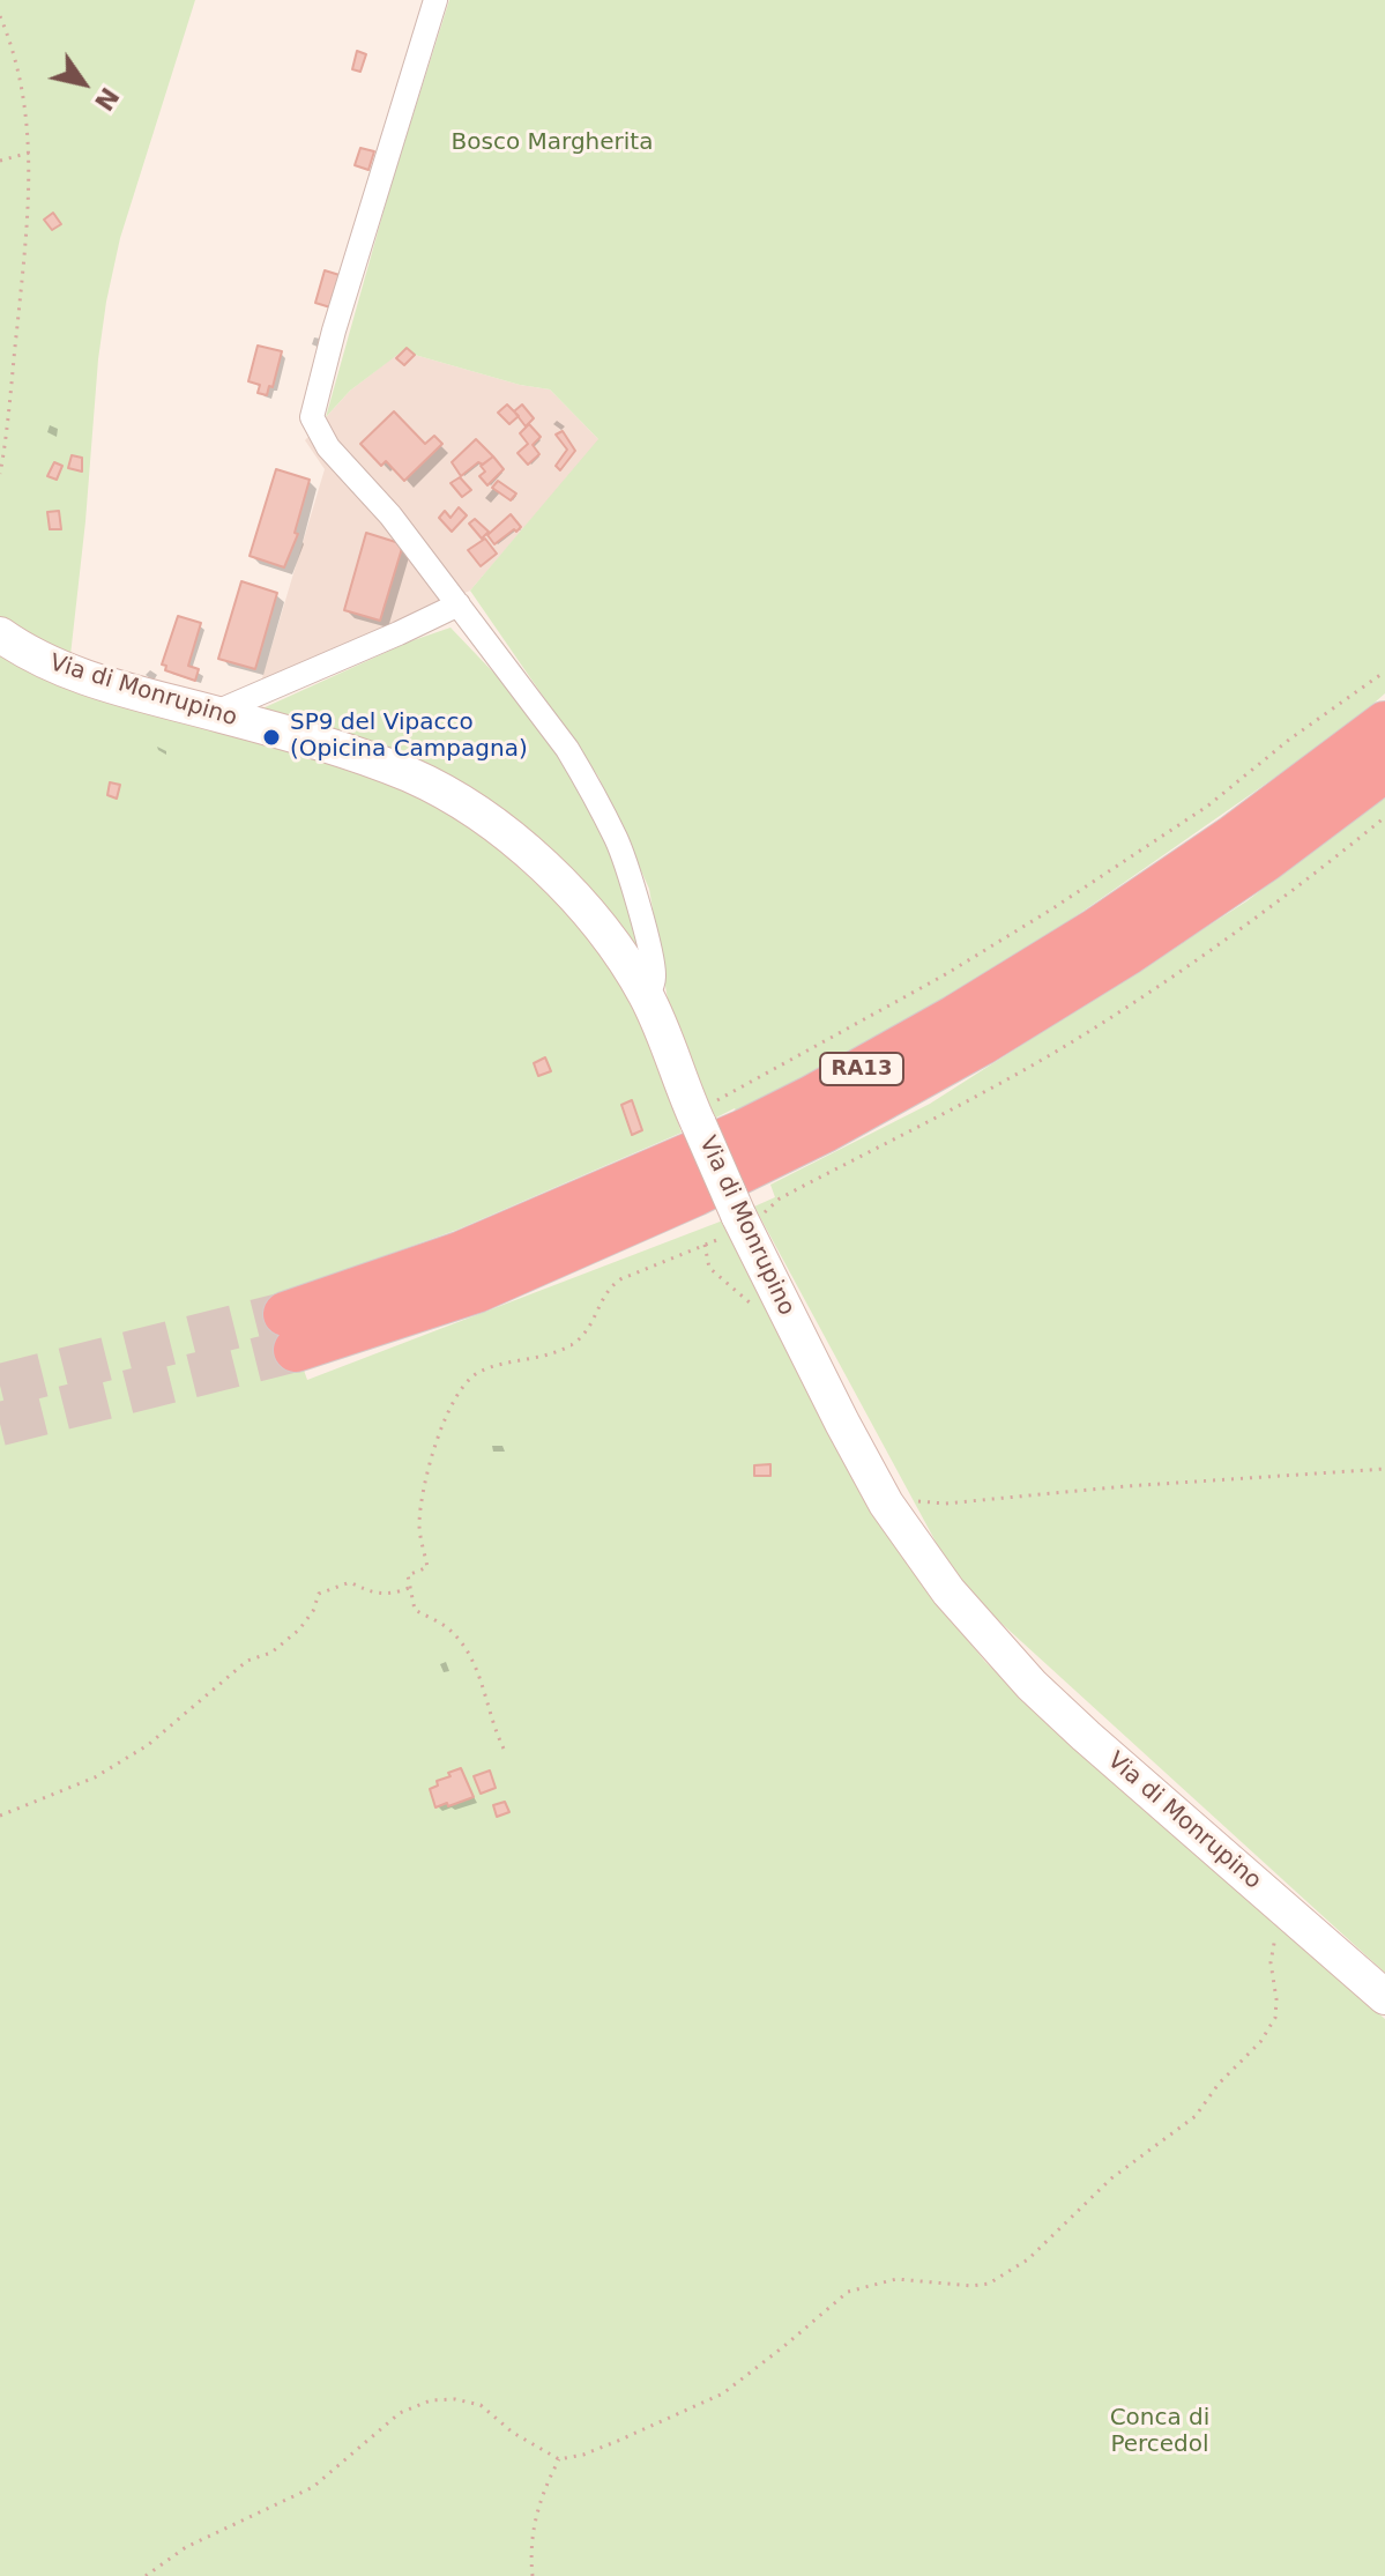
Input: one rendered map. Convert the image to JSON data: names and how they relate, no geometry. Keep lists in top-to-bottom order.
{
  "streets": {
    "highway": ["RA13"],
    "main road": ["Via di Monrupino"]
  },
  "parks": ["Bosco Margherita", "Conca di Percedol"],
  "places": ["SP9 del Vipacco (Opicina Campagna)"],
  "north": "bottom right"
}
